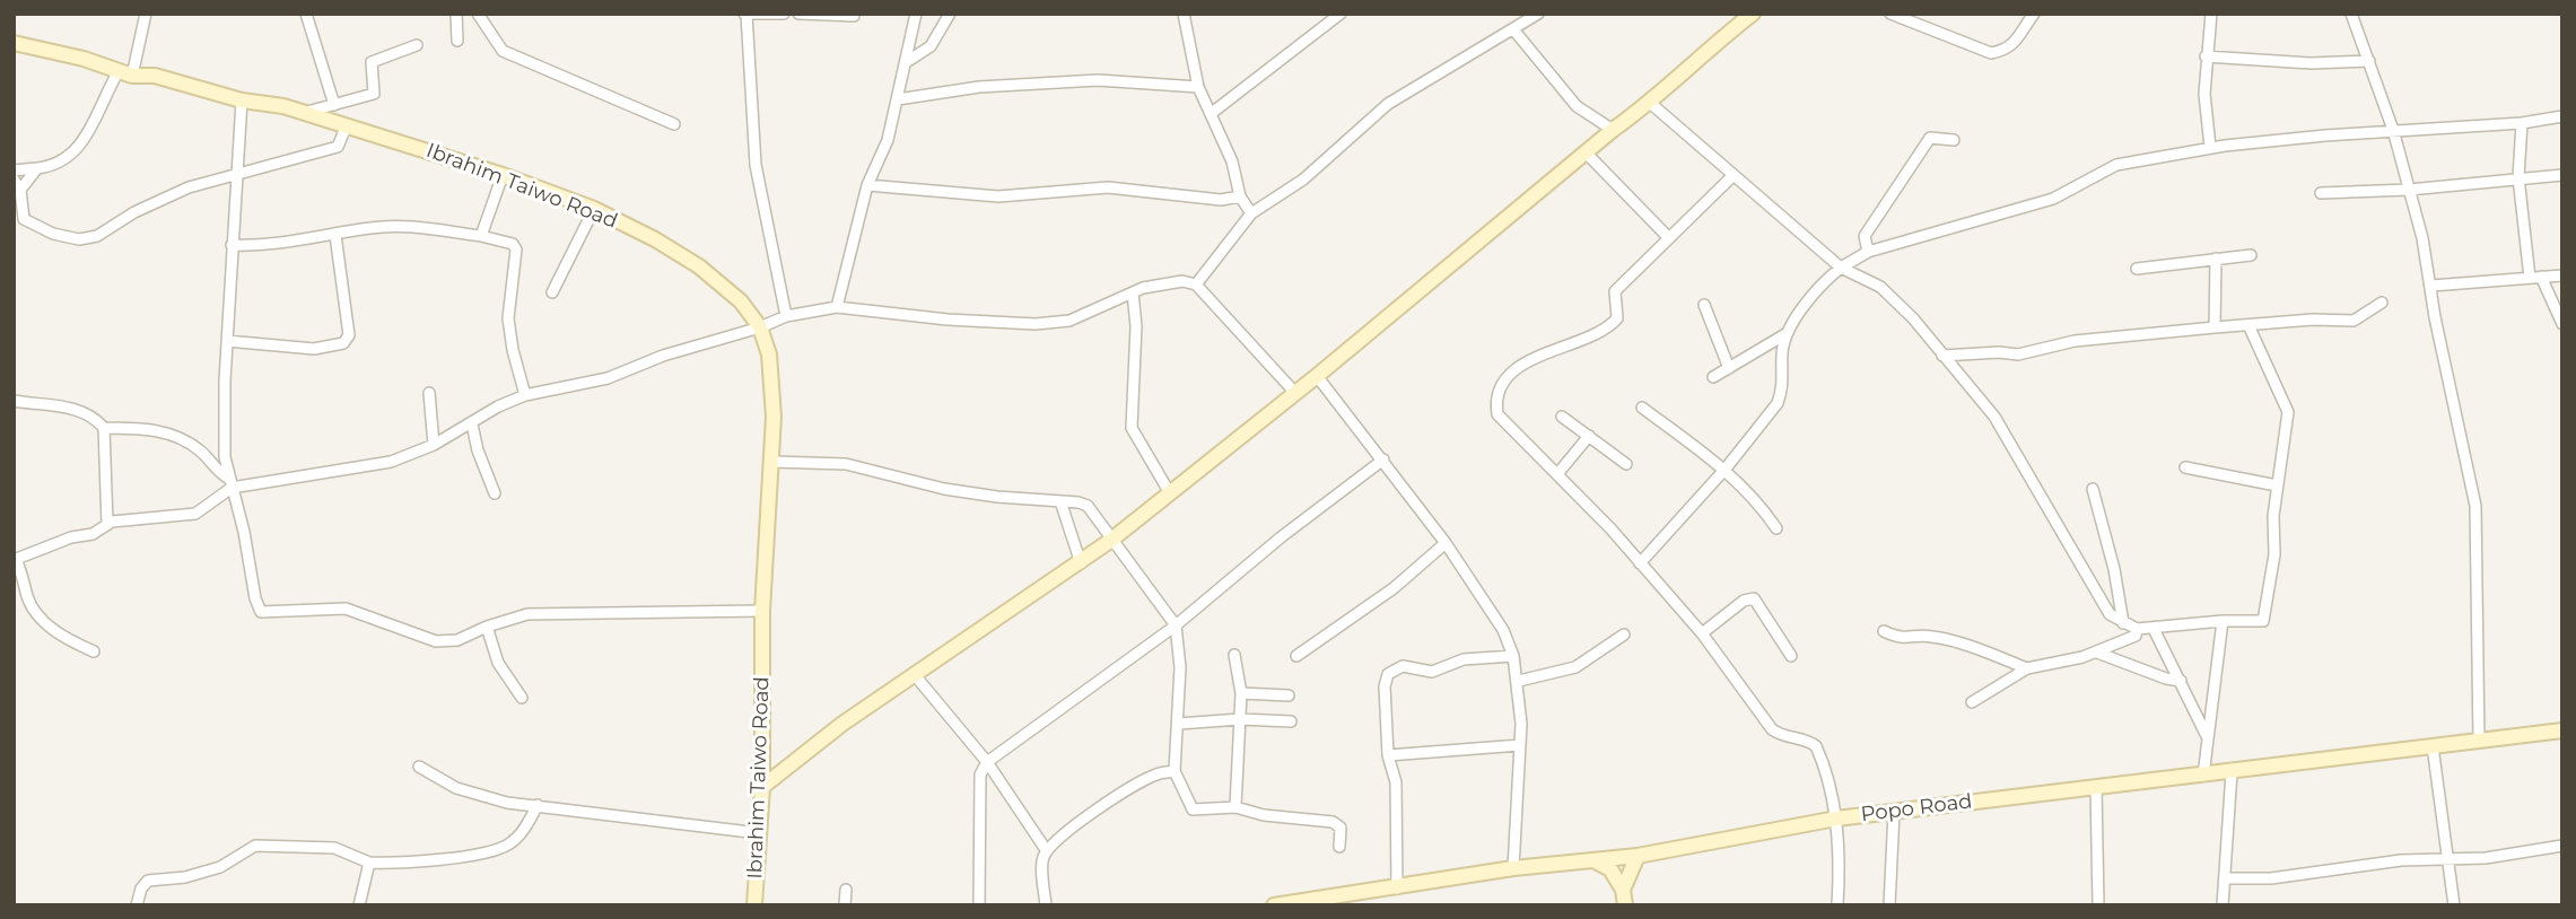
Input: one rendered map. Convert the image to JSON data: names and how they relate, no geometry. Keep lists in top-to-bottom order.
{
  "streets": {
    "main road": ["Ibrahim Taiwo Road", "Popo Road"]
  }
}
